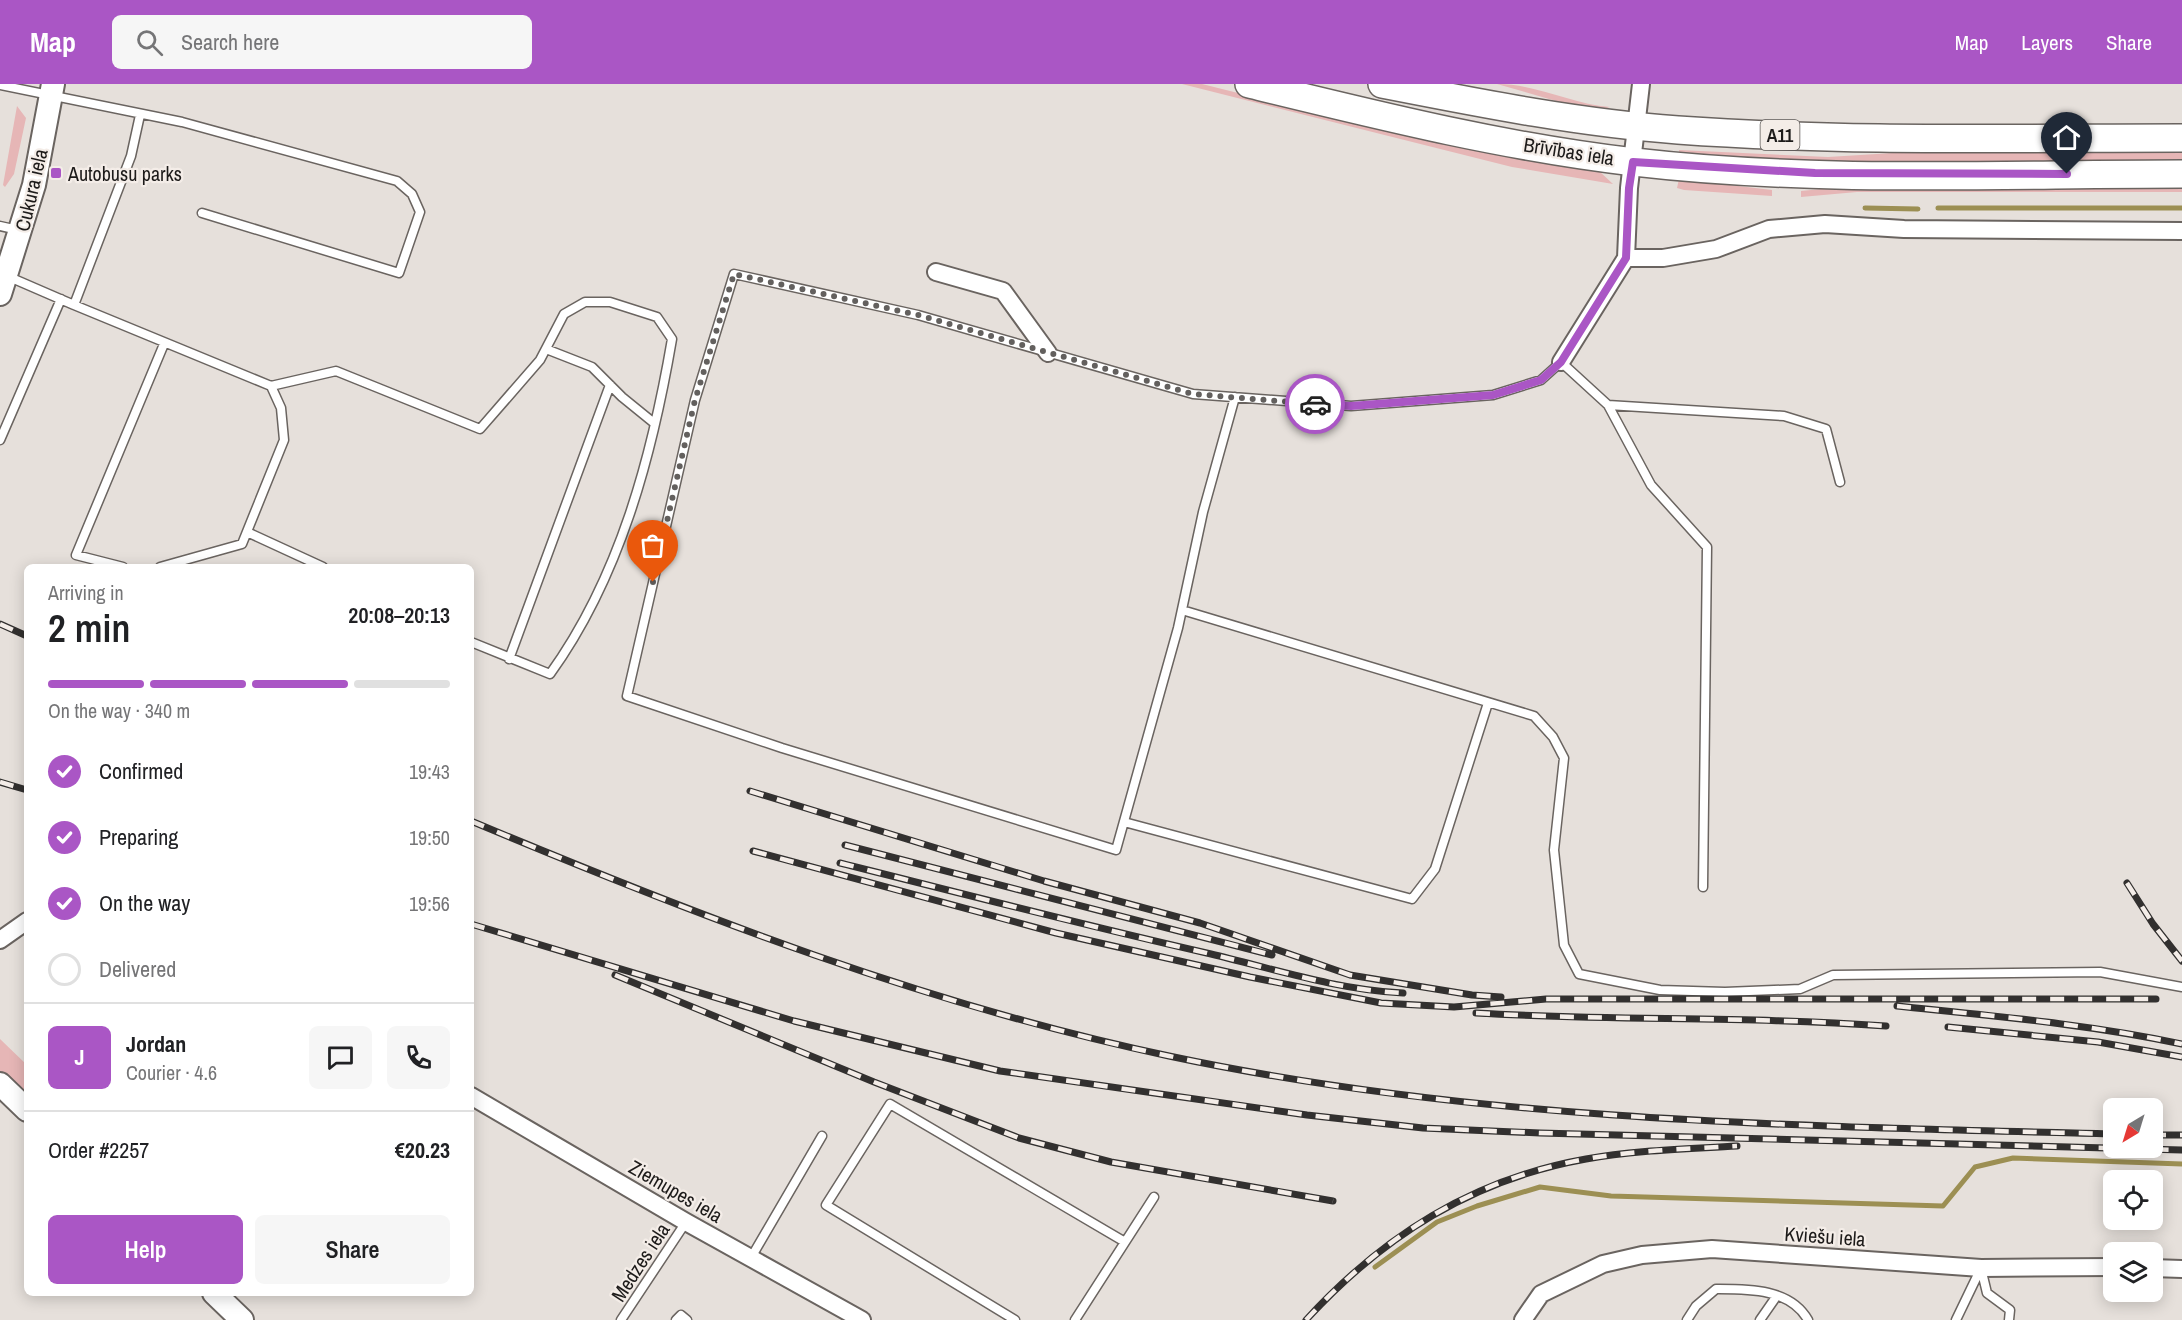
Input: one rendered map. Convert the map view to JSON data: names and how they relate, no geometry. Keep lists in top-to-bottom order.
{
  "streets": {
    "highway": ["A11", "Brīvības iela"],
    "main road": ["Cukura iela"],
    "street": ["Ziemupes iela", "Kviešu iela"],
    "lane": ["Medzes iela"]
  },
  "crossings": [
    ["Ziemupes iela", "Medzes iela"]
  ],
  "places": {
    "transit": ["Autobusu parks"]
  },
  "north": "bottom left",
  "page": {
    "header": "Map",
    "search": "Search here",
    "nav": ["Map", "Layers", "Share"],
    "heading": ["2 min", "Arriving in", "20:08–20:13"],
    "panel": [
      "Jordan",
      "Courier · 4.6",
      "Order #2257",
      "€20.23"
    ],
    "bar": "On the way · 340 m",
    "list": [
      ["Confirmed", "19:43"],
      ["Preparing", "19:50"],
      ["On the way", "19:56"],
      "Delivered"
    ],
    "round": "J",
    "buttons": ["Help", "Share"]
  }
}
